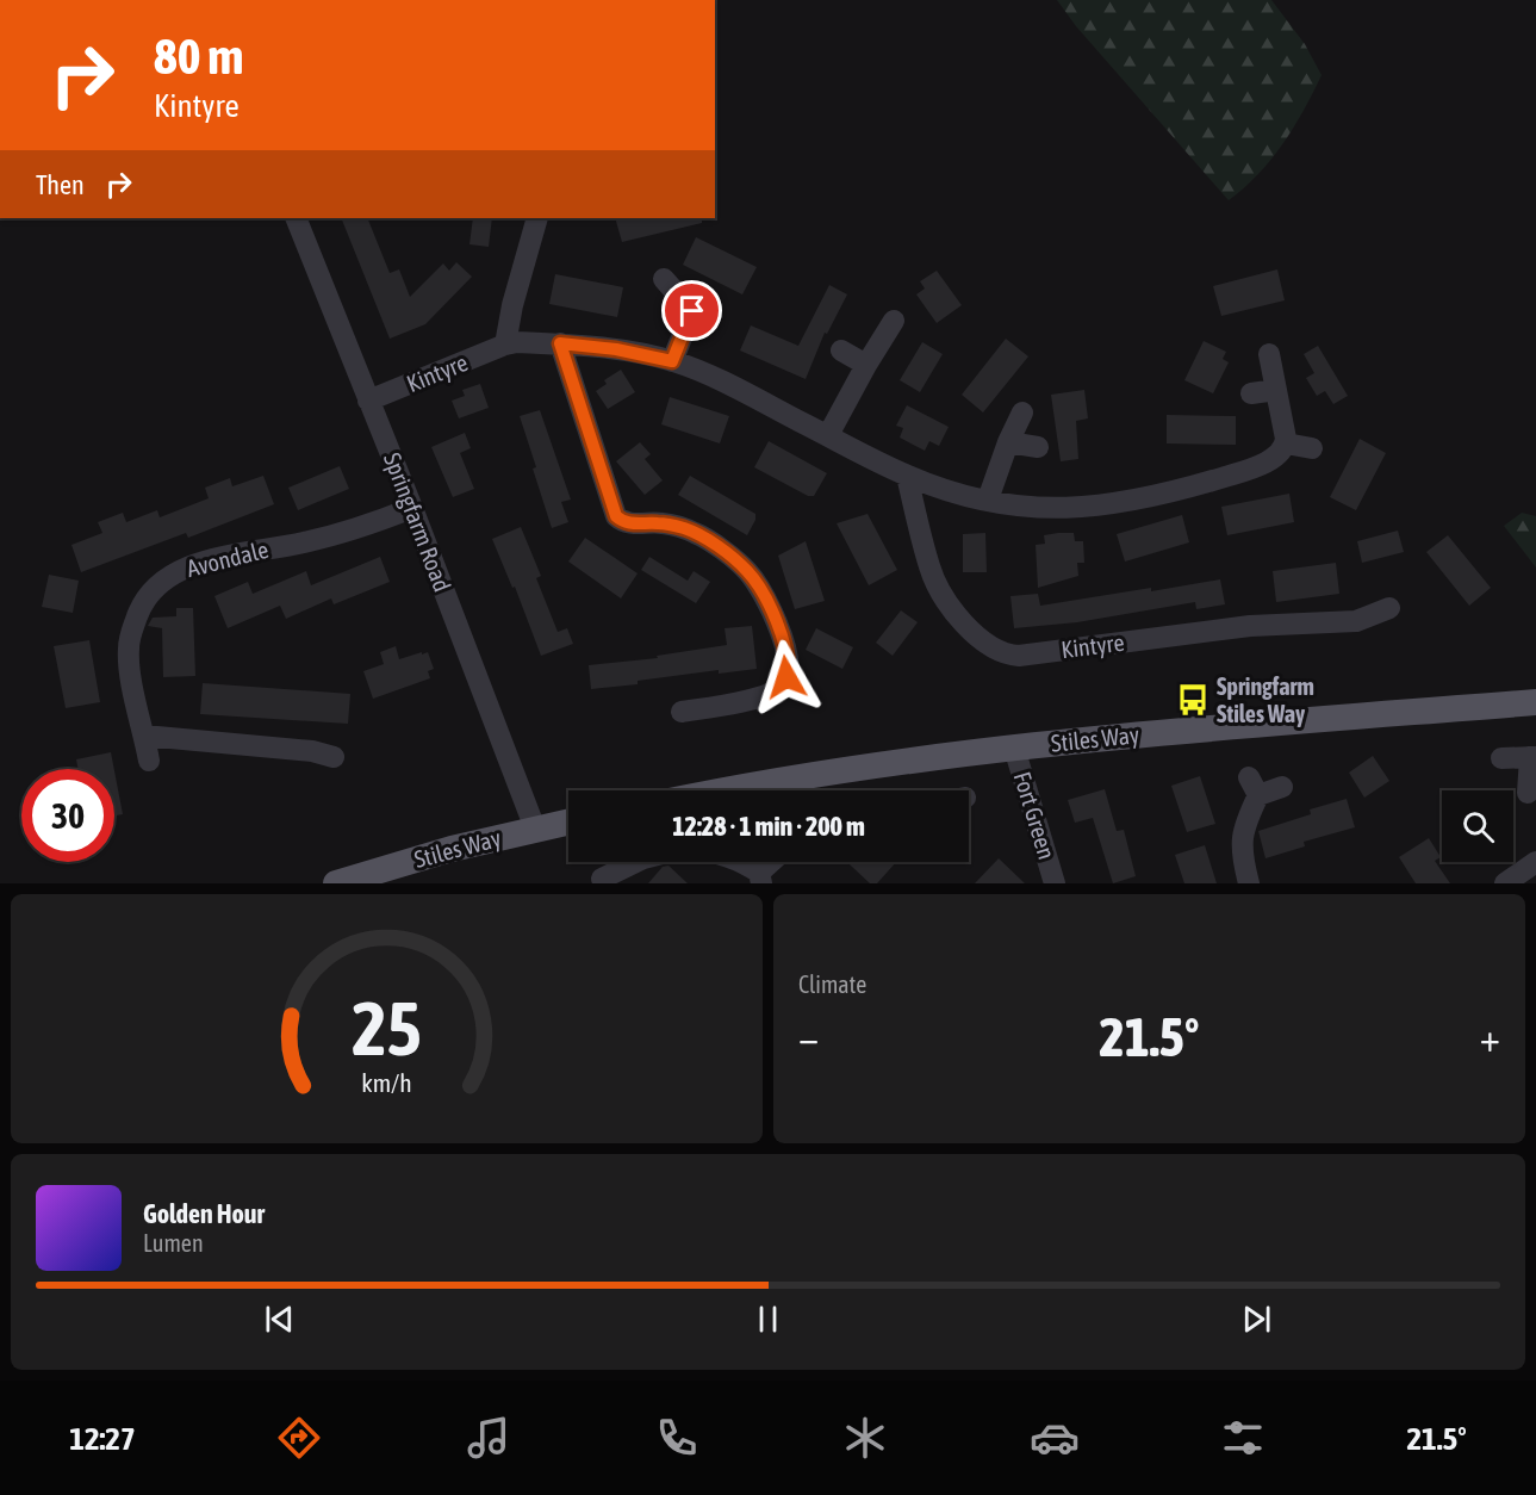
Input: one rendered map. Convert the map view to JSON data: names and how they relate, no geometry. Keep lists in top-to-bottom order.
{
  "streets": {
    "main road": ["Stiles Way"],
    "street": [
      "Kintyre",
      "Springfarm Road",
      "Avondale",
      "Fort Green"
    ]
  },
  "crossings": [
    ["Kintyre", "Springfarm Road"],
    ["Springfarm Road", "Avondale"],
    ["Springfarm Road", "Stiles Way"],
    ["Stiles Way", "Fort Green"]
  ],
  "places": {
    "bus stop": ["Springfarm Stiles Way"]
  },
  "page": {
    "turn": ["80 m", "Kintyre"],
    "then": "Then",
    "limit": "30",
    "trip": "12:28 · 1 min · 200 m",
    "tile": "Climate",
    "heat": ["−", "21.5°", "+"],
    "song": ["Golden Hour", "Lumen"],
    "tabs": ["12:27", "21.5°"],
    "gauge": ["25", "km/h"]
  }
}
